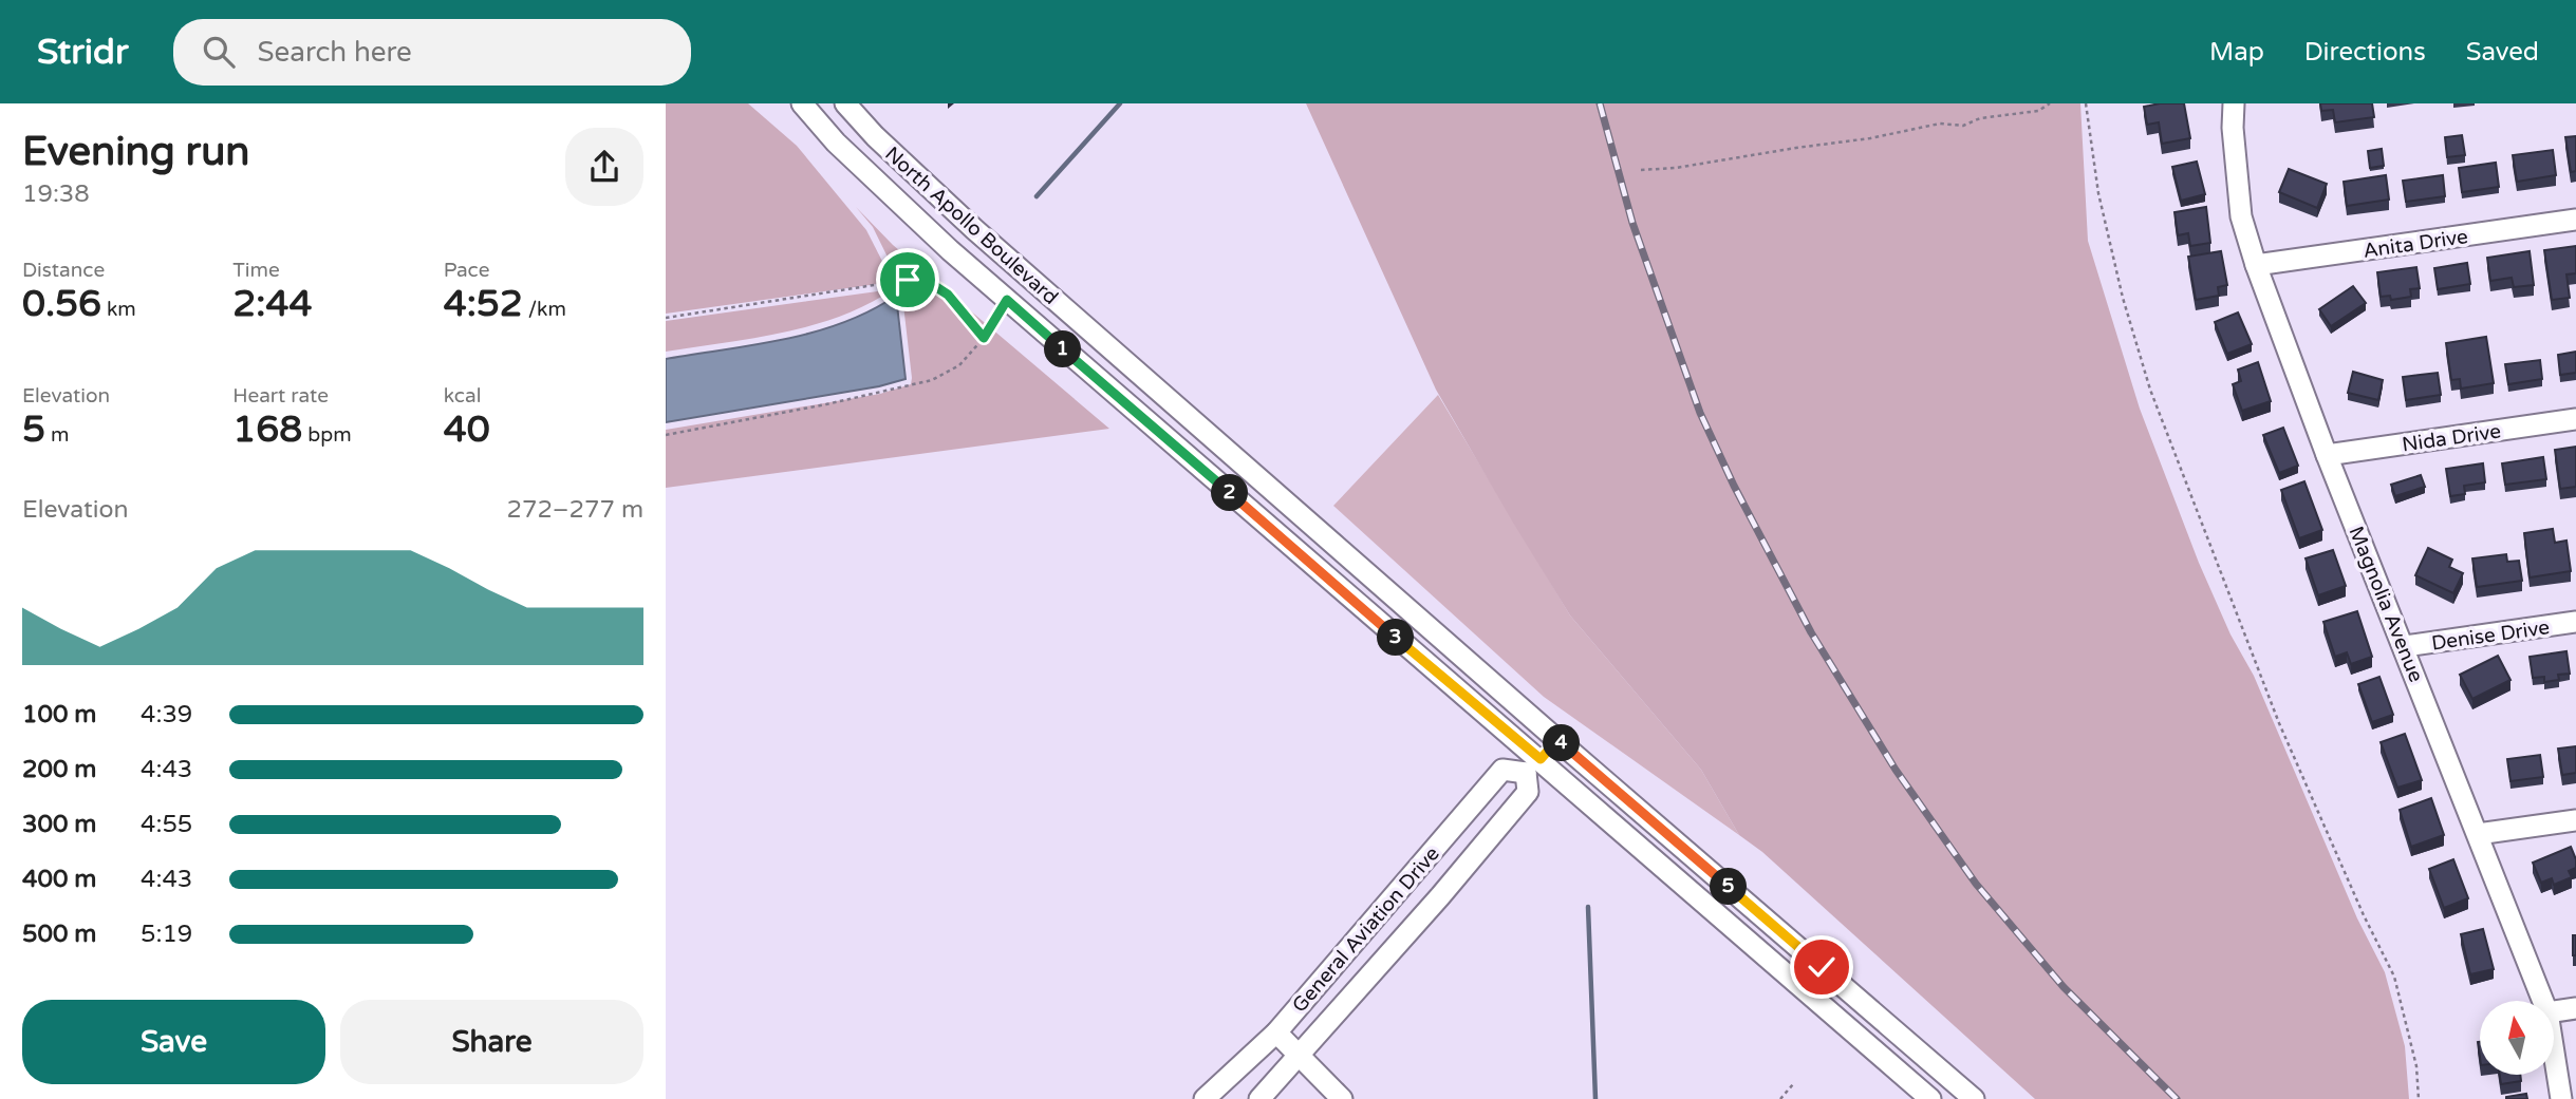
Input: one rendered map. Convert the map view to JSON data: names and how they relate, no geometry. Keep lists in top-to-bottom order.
{
  "streets": {
    "street": [
      "North Apollo Boulevard",
      "Anita Drive",
      "Nida Drive",
      "Magnolia Avenue",
      "Denise Drive",
      "General Aviation Drive"
    ]
  },
  "crossings": [
    ["North Apollo Boulevard", "General Aviation Drive"],
    ["Anita Drive", "Magnolia Avenue"],
    ["Nida Drive", "Magnolia Avenue"],
    ["Magnolia Avenue", "Denise Drive"]
  ],
  "north": "top",
  "page": {
    "header": "Stridr",
    "search": "Search here",
    "nav": ["Map", "Directions", "Saved"],
    "heading": ["Evening run", "19:38"],
    "stats": [
      ["Distance", "0.56 km"],
      ["Time", "2:44"],
      ["Pace", "4:52 /km"],
      ["Elevation", "5 m"],
      ["Heart rate", "168 bpm"],
      ["kcal", "40"]
    ],
    "pins": [
      "1",
      "2",
      "3",
      "4",
      "5"
    ],
    "chart": ["Elevation", "272–277 m"],
    "list": [
      {
        "name": "100 m",
        "note": "4:39"
      },
      {
        "name": "200 m",
        "note": "4:43"
      },
      {
        "name": "300 m",
        "note": "4:55"
      },
      {
        "name": "400 m",
        "note": "4:43"
      },
      {
        "name": "500 m",
        "note": "5:19"
      }
    ],
    "buttons": ["Save", "Share"]
  }
}
